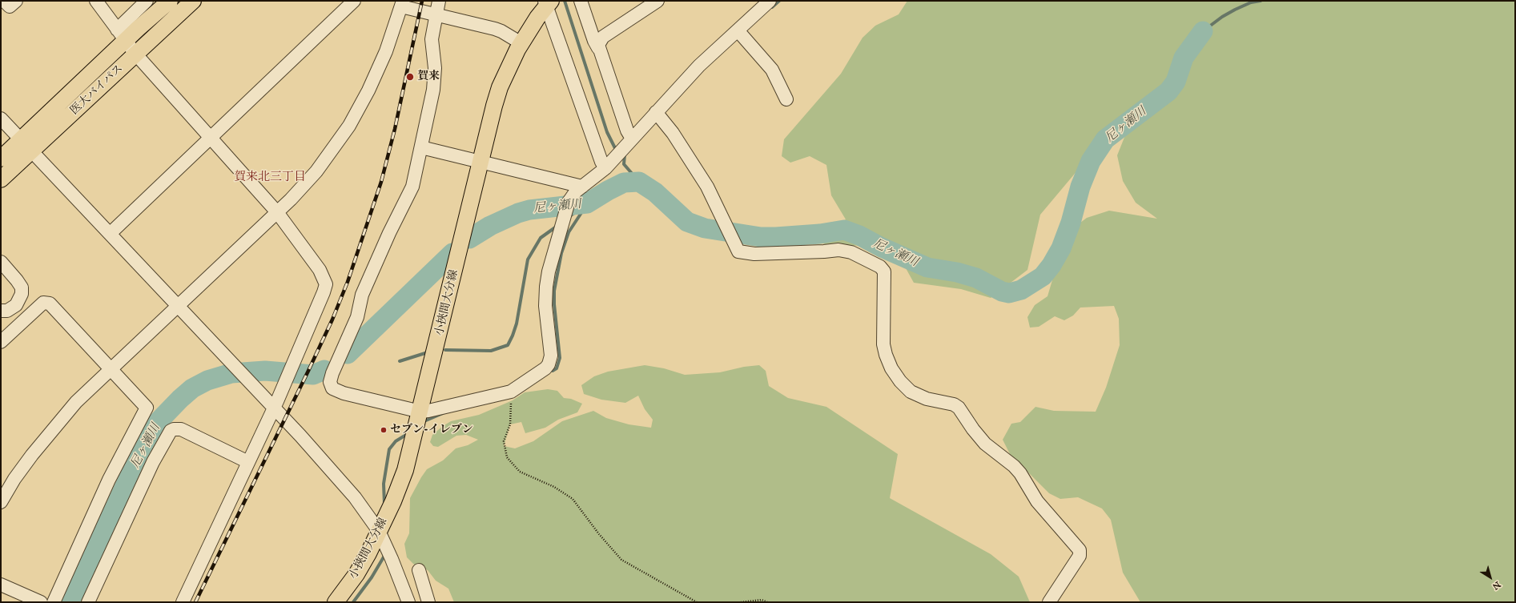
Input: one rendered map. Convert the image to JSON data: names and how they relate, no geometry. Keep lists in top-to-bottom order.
{
  "streets": {
    "main road": ["医大バイパス", "小挾間大分線"]
  },
  "districts": ["賀来北三丁目"],
  "water": ["尼ヶ瀬川"],
  "places": ["賀来", "セブン-イレブン"],
  "north": "bottom right"
}
